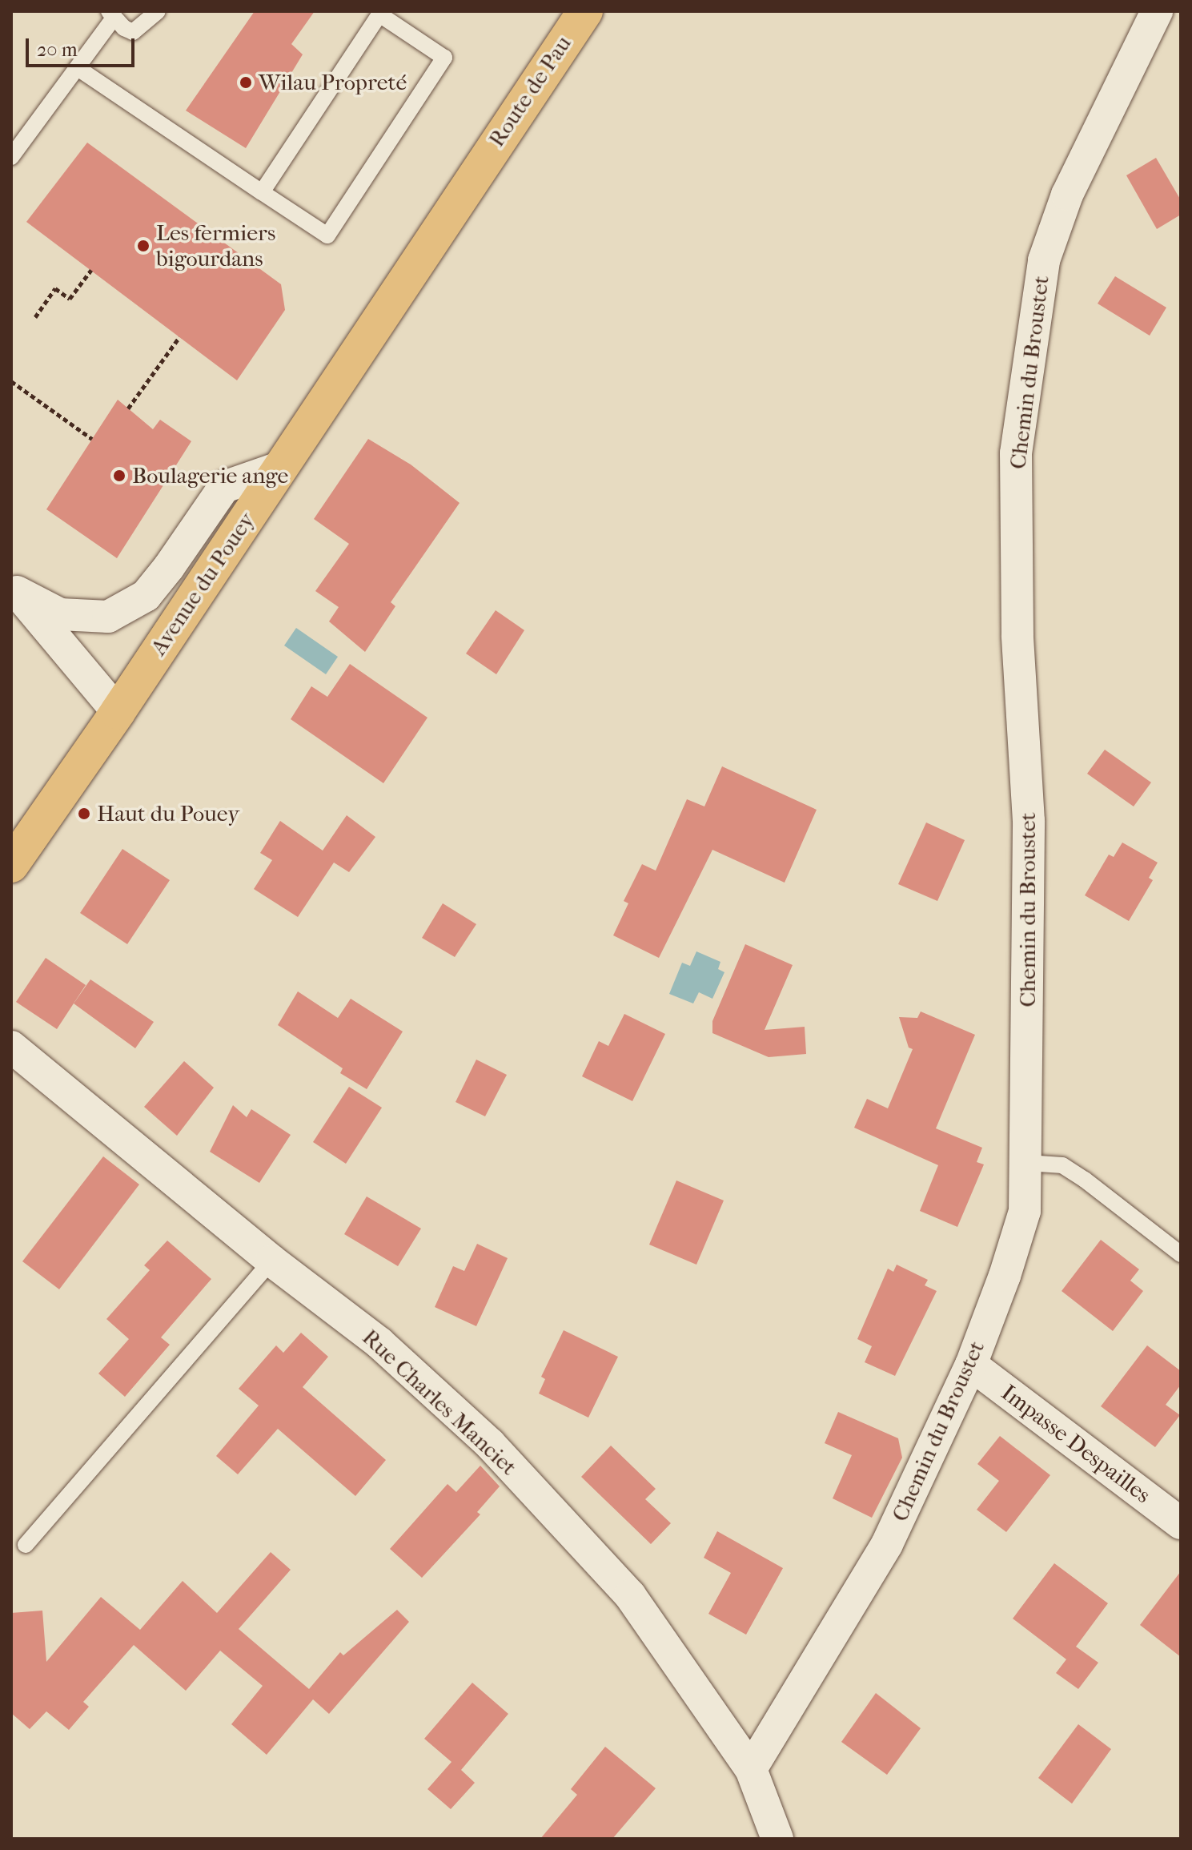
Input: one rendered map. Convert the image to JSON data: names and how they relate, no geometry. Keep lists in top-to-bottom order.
{
  "streets": {
    "main road": ["Route de Pau", "Avenue du Pouey"],
    "street": ["Chemin du Broustet", "Rue Charles Manciet", "Impasse Despailles"]
  },
  "crossings": [
    ["Route de Pau", "Avenue du Pouey"],
    ["Chemin du Broustet", "Rue Charles Manciet"],
    ["Chemin du Broustet", "Impasse Despailles"]
  ],
  "places": [
    "Wilau Propreté",
    "Les fermiers bigourdans",
    "Boulagerie ange",
    "Haut du Pouey"
  ],
  "scale_bar": "20 m"
}
